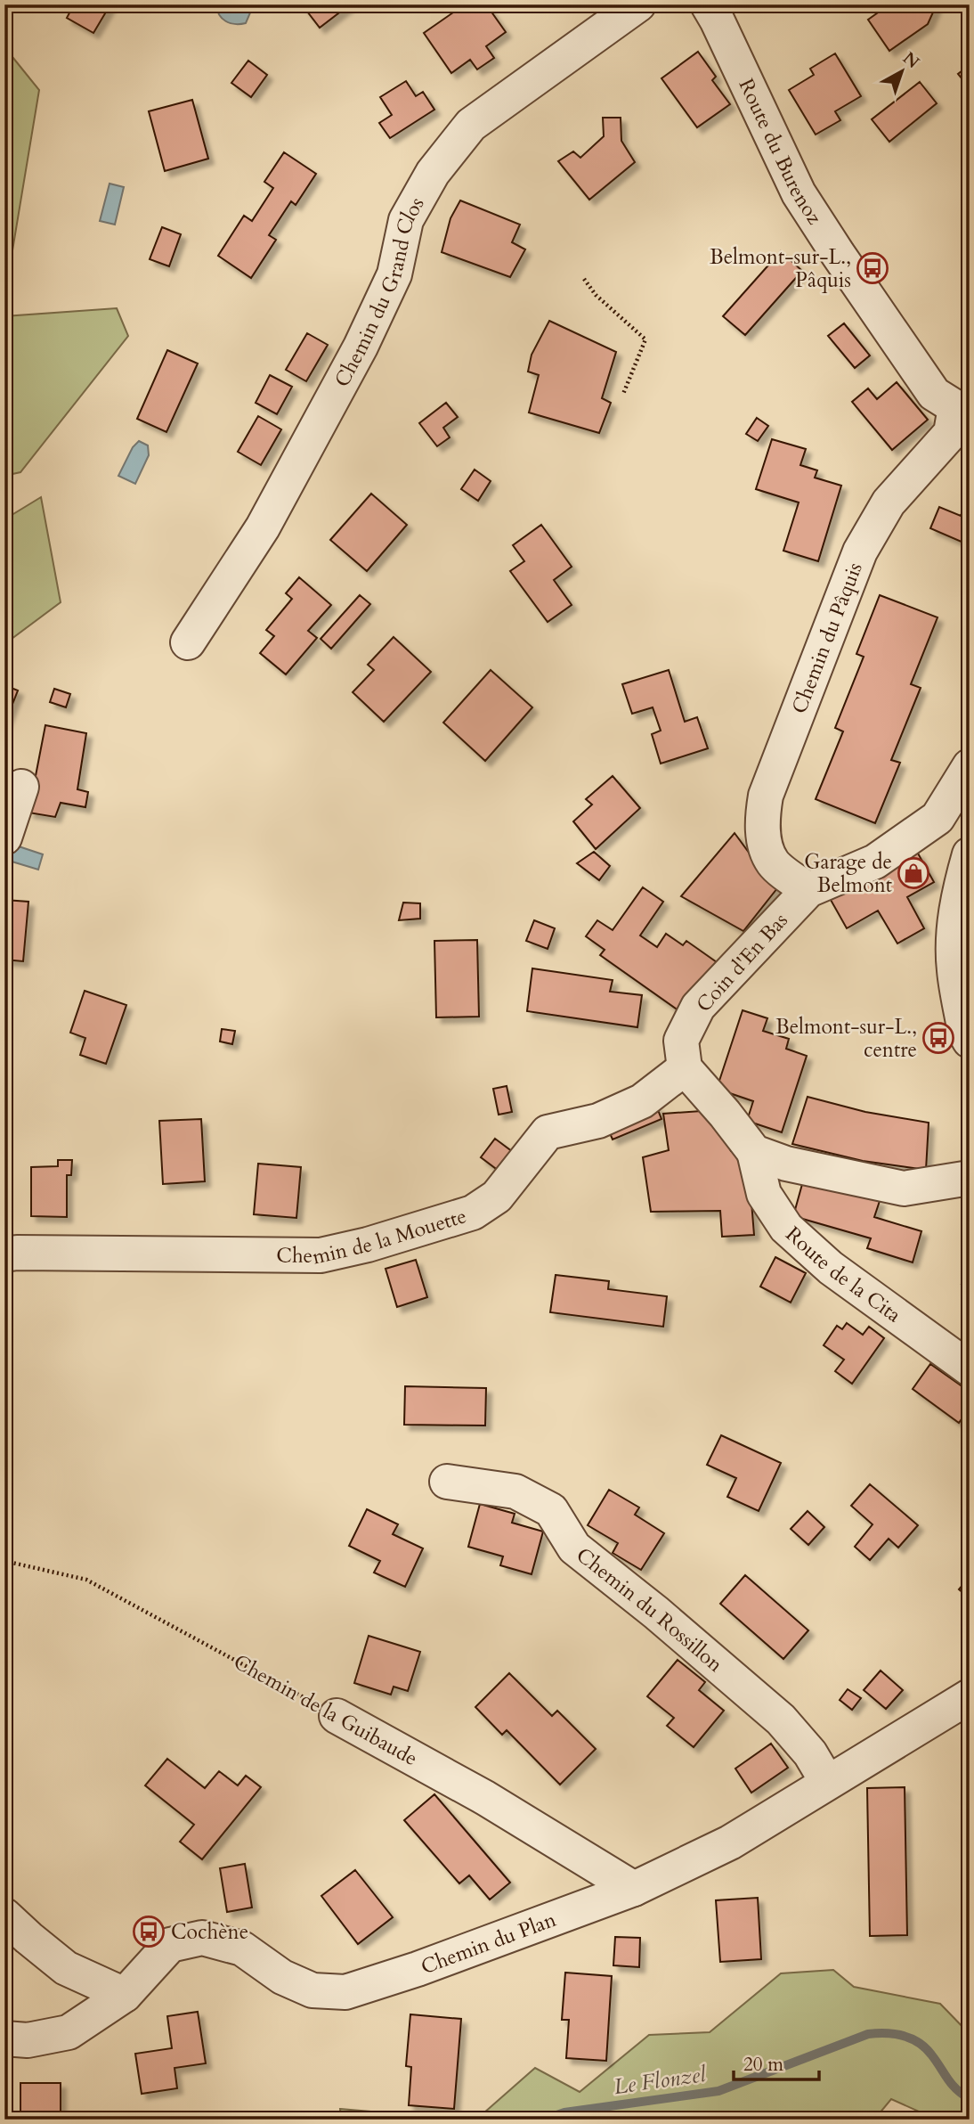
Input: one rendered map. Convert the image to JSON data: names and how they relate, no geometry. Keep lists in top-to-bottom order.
{
  "streets": {
    "street": [
      "Route du Burenoz",
      "Chemin du Grand Clos",
      "Chemin du Pâquis",
      "Coin d'En Bas",
      "Chemin de la Mouette",
      "Route de la Cita",
      "Chemin du Rossillon",
      "Chemin de la Guibaude",
      "Chemin du Plan"
    ]
  },
  "crossings": [
    ["Route du Burenoz", "Chemin du Pâquis"],
    ["Chemin du Pâquis", "Coin d'En Bas"],
    ["Coin d'En Bas", "Chemin de la Mouette"],
    ["Chemin du Rossillon", "Chemin du Plan"],
    ["Chemin de la Guibaude", "Chemin du Plan"]
  ],
  "water": ["Le Flonzel"],
  "places": {
    "bus stop": ["Belmont-sur-L., Pâquis", "Belmont-sur-L., centre", "Cochène"],
    "shop": ["Garage de Belmont"]
  },
  "scale_bar": "20 m",
  "north": "top right"
}
